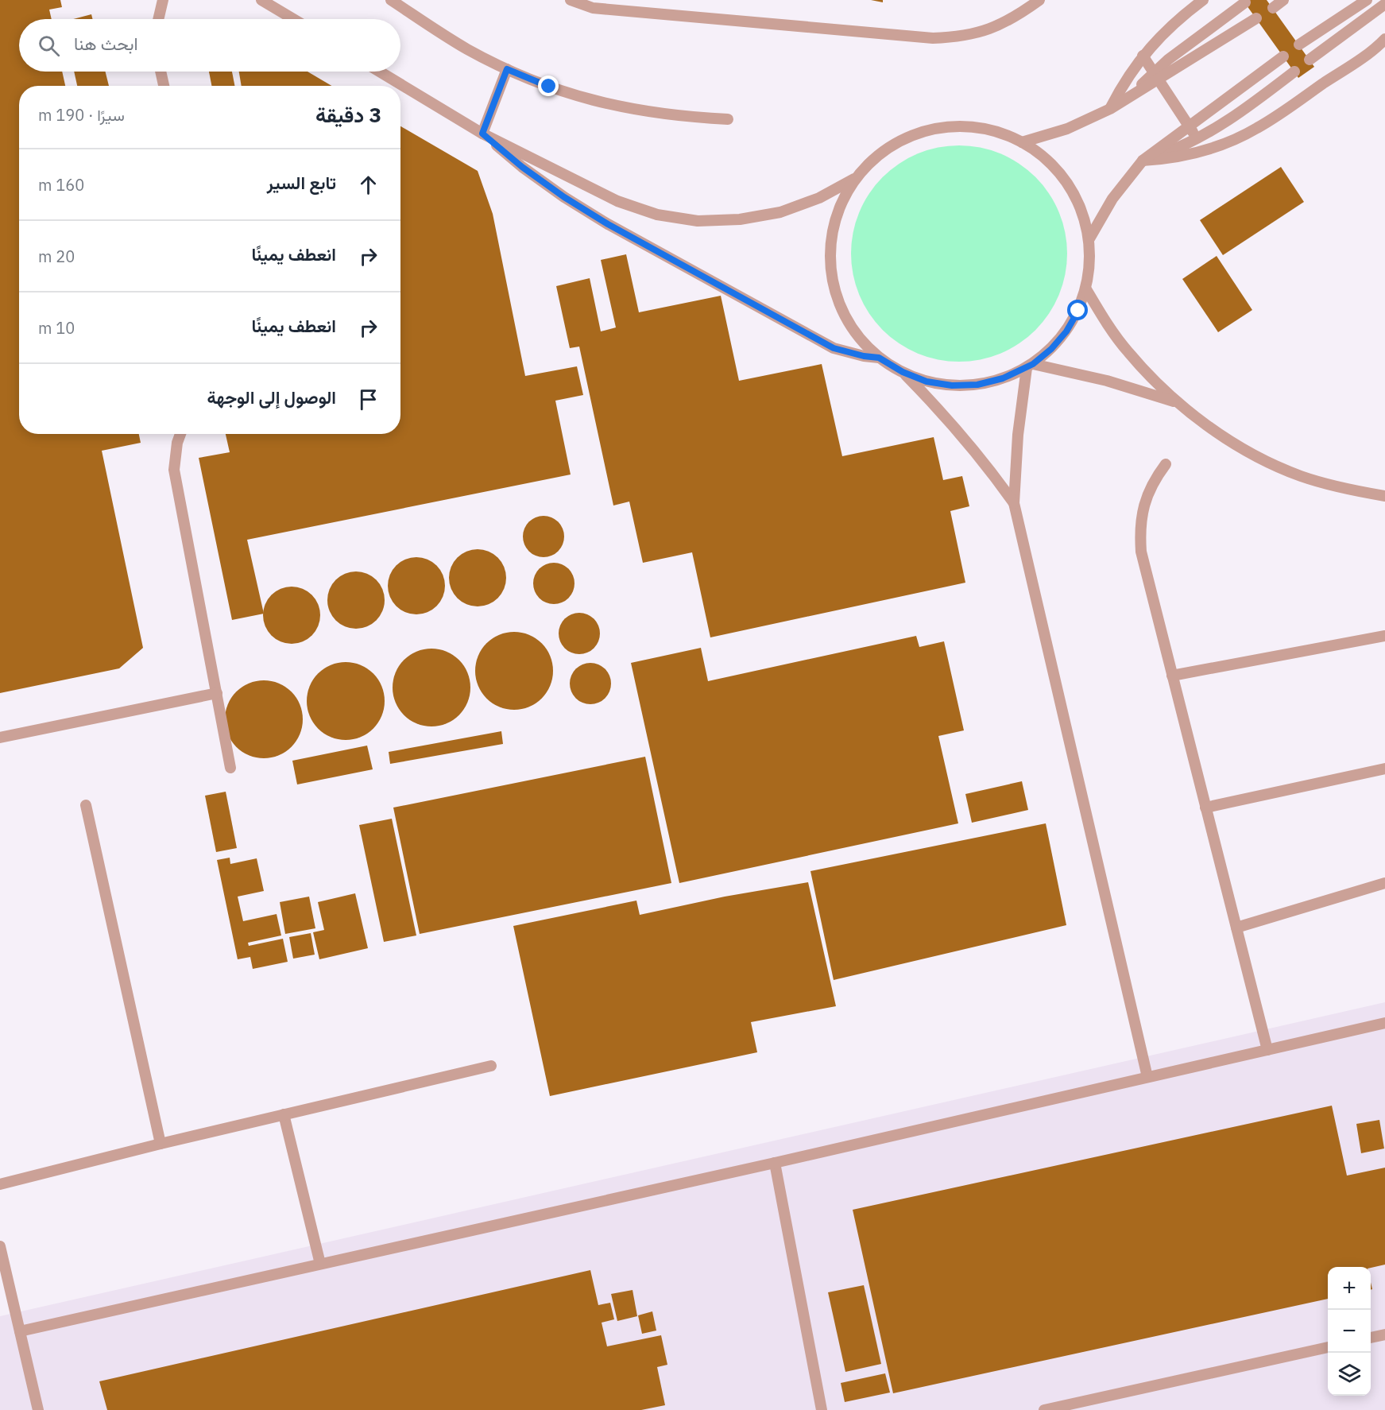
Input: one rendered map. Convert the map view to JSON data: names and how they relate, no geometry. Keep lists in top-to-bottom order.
{
  "page": {
    "search": "ابحث هنا",
    "heading": ["3 دقيقة", "سيرًا · 190 m"],
    "list": [
      ["تابع السير", "160 m"],
      ["انعطف يمينًا", "20 m"],
      ["انعطف يمينًا", "10 m"],
      "الوصول إلى الوجهة"
    ],
    "map_buttons": ["+", "−"]
  }
}
